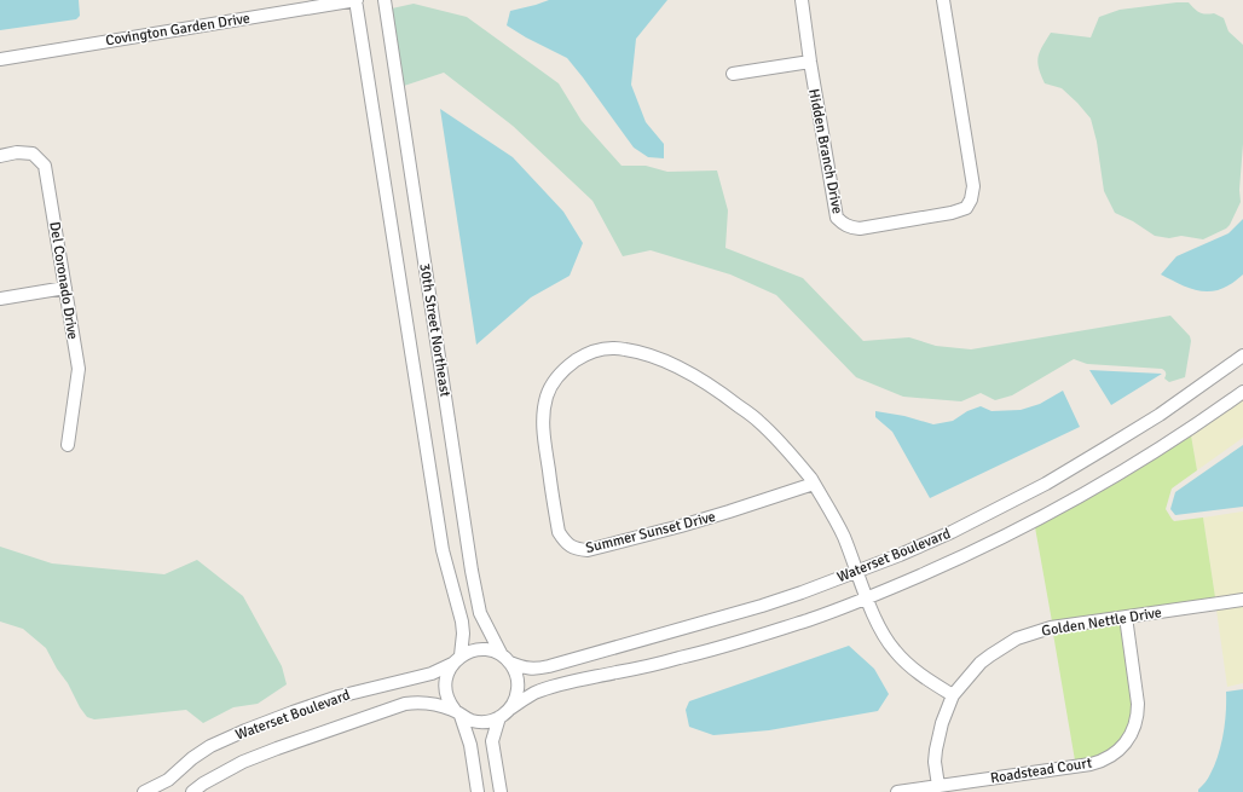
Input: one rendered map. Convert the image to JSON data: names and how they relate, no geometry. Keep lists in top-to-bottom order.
{
  "streets": {
    "street": [
      "Covington Garden Drive",
      "Hidden Branch Drive",
      "Del Coronado Drive",
      "30th Street Northeast",
      "Summer Sunset Drive",
      "Waterset Boulevard",
      "Golden Nettle Drive",
      "Roadstead Court"
    ]
  },
  "crossings": [
    ["Covington Garden Drive", "30th Street Northeast"],
    ["30th Street Northeast", "Waterset Boulevard"],
    ["Summer Sunset Drive", "Waterset Boulevard"],
    ["Summer Sunset Drive", "Golden Nettle Drive"],
    ["Golden Nettle Drive", "Roadstead Court"]
  ]
}
